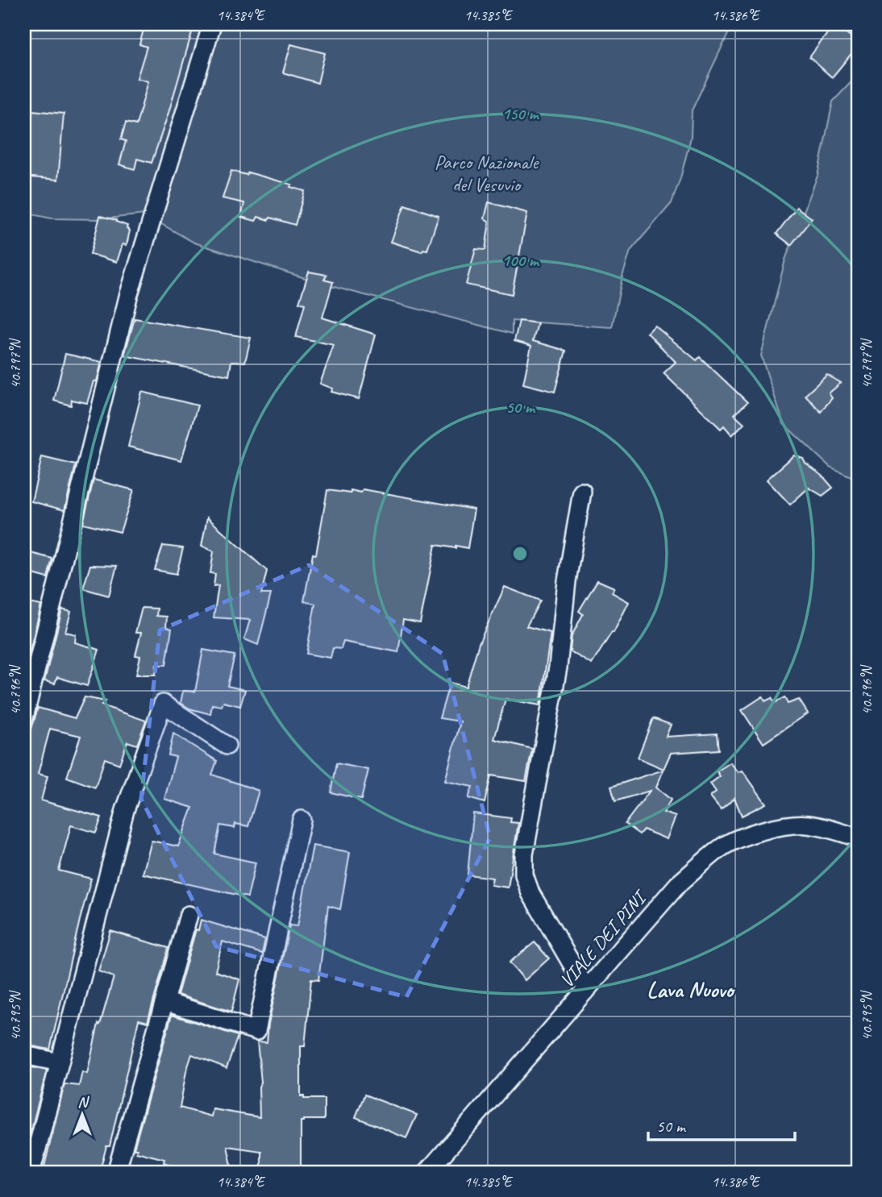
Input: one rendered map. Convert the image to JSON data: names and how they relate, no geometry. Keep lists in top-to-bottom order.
{
  "streets": {
    "street": ["VIALE DEI PINI"]
  },
  "districts": ["Lava Nuovo"],
  "parks": ["Parco Nazionale del Vesuvio"],
  "scale_bar": "50 m",
  "north": "top",
  "coordinates": [
    "14.384°E",
    "14.385°E",
    "14.386°E",
    "40.797°N",
    "40.796°N",
    "40.795°N"
  ],
  "rings": ["150 m", "100 m", "50 m"]
}
